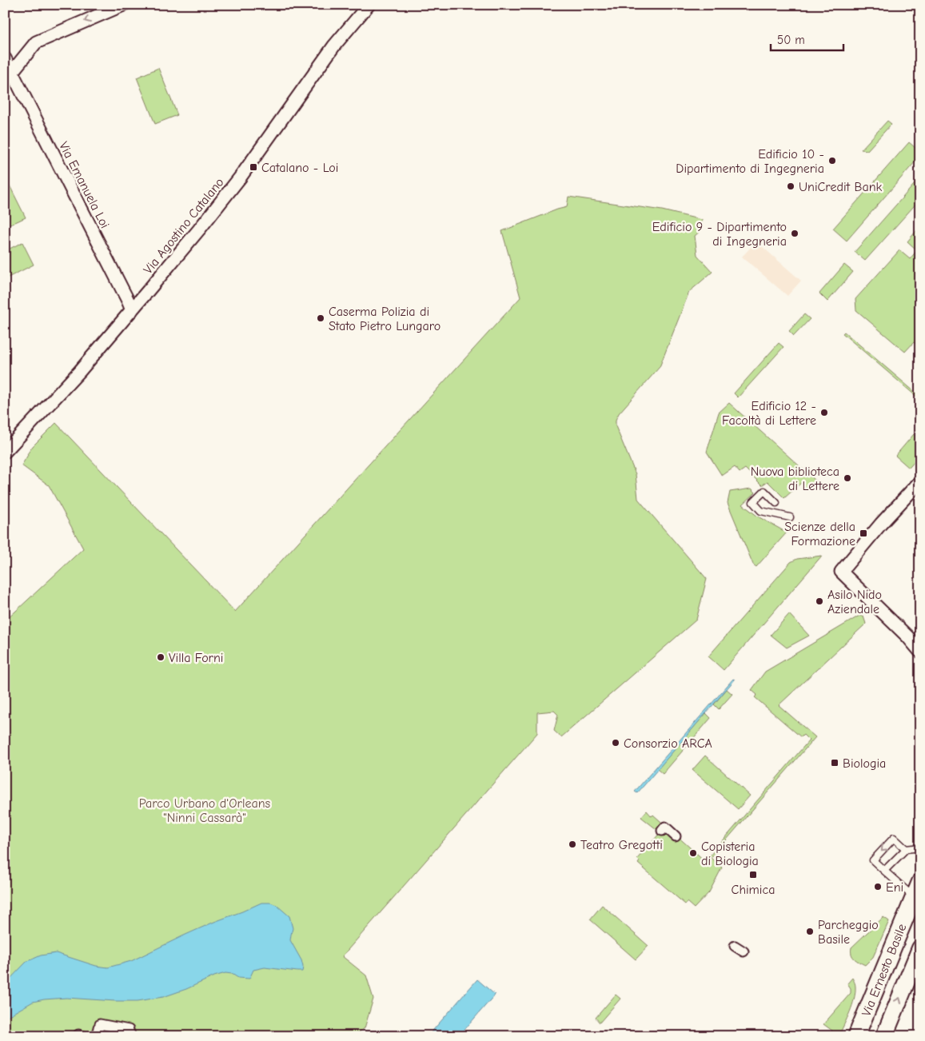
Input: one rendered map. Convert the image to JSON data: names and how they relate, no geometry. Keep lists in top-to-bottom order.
{
  "streets": {
    "main road": ["Via Ernesto Basile"],
    "street": ["Via Emanuela Loi", "Via Agostino Catalano"]
  },
  "crossings": [
    ["Via Emanuela Loi", "Via Agostino Catalano"]
  ],
  "parks": ["Parco Urbano d'Orleans \"Ninni Cassarà\""],
  "places": {
    "other": [
      "Edificio 10 - Dipartimento di Ingegneria",
      "UniCredit Bank",
      "Edificio 9 - Dipartimento di Ingegneria",
      "Caserma Polizia di Stato Pietro Lungaro",
      "Edificio 12 - Facoltà di Lettere",
      "Nuova biblioteca di Lettere",
      "Asilo Nido Aziendale",
      "Villa Forni",
      "Consorzio ARCA",
      "Teatro Gregotti",
      "Copisteria di Biologia",
      "Eni",
      "Parcheggio Basile"
    ],
    "transit": [
      "Catalano - Loi",
      "Scienze della Formazione",
      "Biologia",
      "Chimica"
    ]
  },
  "scale_bar": "50 m"
}
